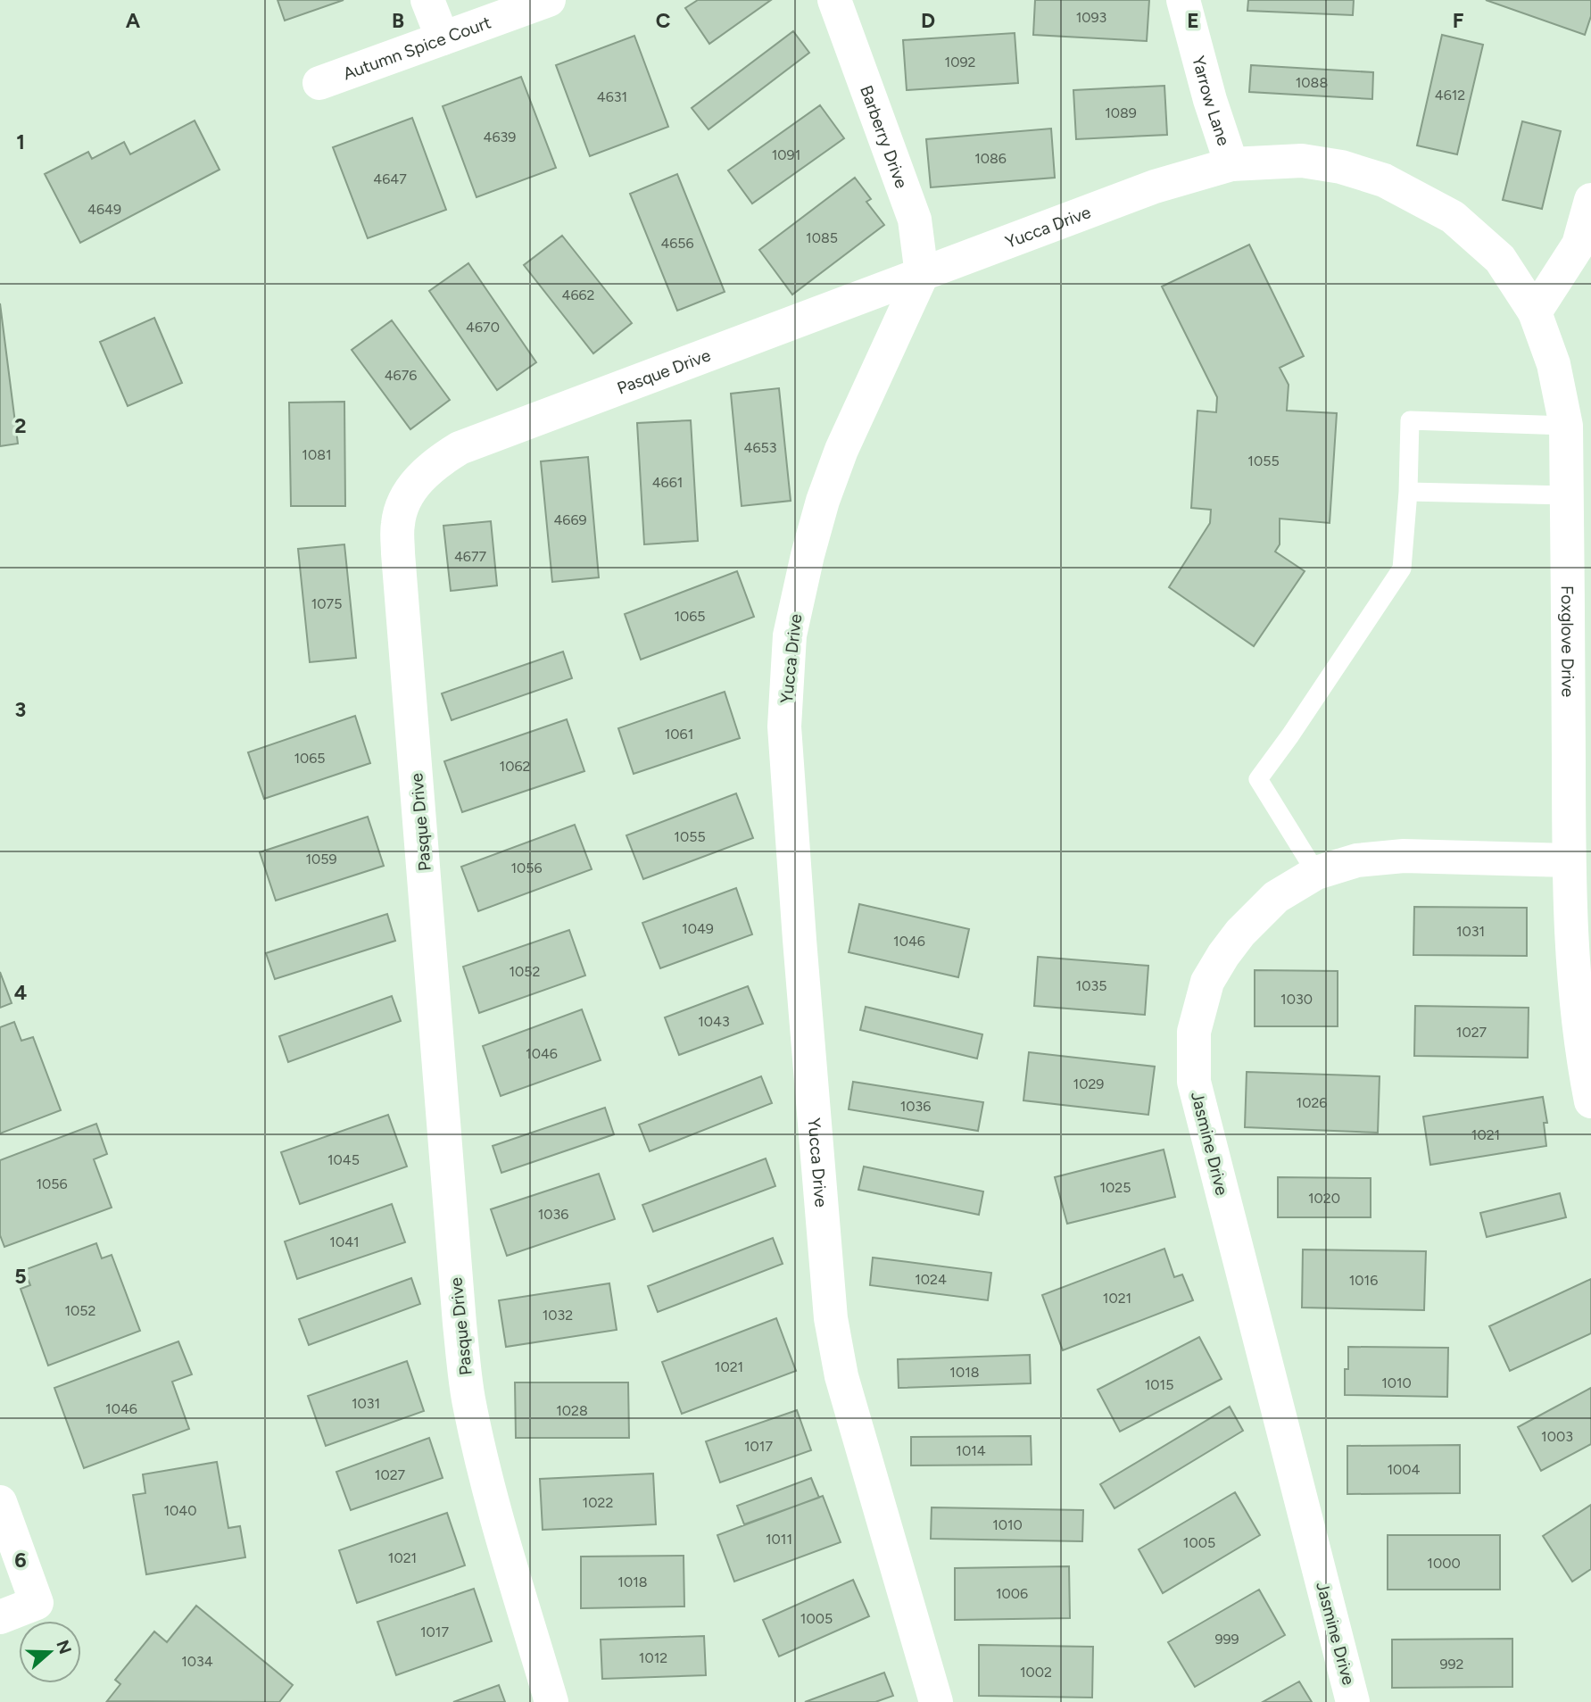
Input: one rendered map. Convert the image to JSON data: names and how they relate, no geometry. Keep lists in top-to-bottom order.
{
  "streets": {
    "street": [
      "Autumn Spice Court",
      "Yarrow Lane",
      "Barberry Drive",
      "Yucca Drive",
      "Pasque Drive",
      "Foxglove Drive",
      "Jasmine Drive"
    ]
  },
  "crossings": [
    ["Yarrow Lane", "Yucca Drive"],
    ["Barberry Drive", "Yucca Drive"],
    ["Barberry Drive", "Pasque Drive"],
    ["Yucca Drive", "Pasque Drive"],
    ["Yucca Drive", "Foxglove Drive"],
    ["Foxglove Drive", "Jasmine Drive"]
  ],
  "house_numbers": [
    "1093",
    "1092",
    "1088",
    "4612",
    "4631",
    "1089",
    "4639",
    "1091",
    "1086",
    "4647",
    "4649",
    "1085",
    "4656",
    "4662",
    "4670",
    "4676",
    "4653",
    "1081",
    "1055",
    "4661",
    "4669",
    "4677",
    "1075",
    "1065",
    "1061",
    "1065",
    "1062",
    "1055",
    "1059",
    "1056",
    "1049",
    "1031",
    "1046",
    "1052",
    "1035",
    "1030",
    "1043",
    "1027",
    "1046",
    "1029",
    "1026",
    "1036",
    "1021",
    "1045",
    "1056",
    "1025",
    "1020",
    "1036",
    "1041",
    "1024",
    "1016",
    "1021",
    "1052",
    "1032",
    "1021",
    "1018",
    "1010",
    "1015",
    "1031",
    "1046",
    "1028",
    "1003",
    "1017",
    "1014",
    "1004",
    "1027",
    "1022",
    "1040",
    "1010",
    "1011",
    "1005",
    "1021",
    "1000",
    "1018",
    "1006",
    "1005",
    "1017",
    "999",
    "1012",
    "1034",
    "992",
    "1002"
  ],
  "north": "right",
  "grid": {
    "columns": [
      "A",
      "B",
      "C",
      "D",
      "E",
      "F"
    ],
    "rows": [
      "1",
      "2",
      "3",
      "4",
      "5",
      "6"
    ]
  }
}
